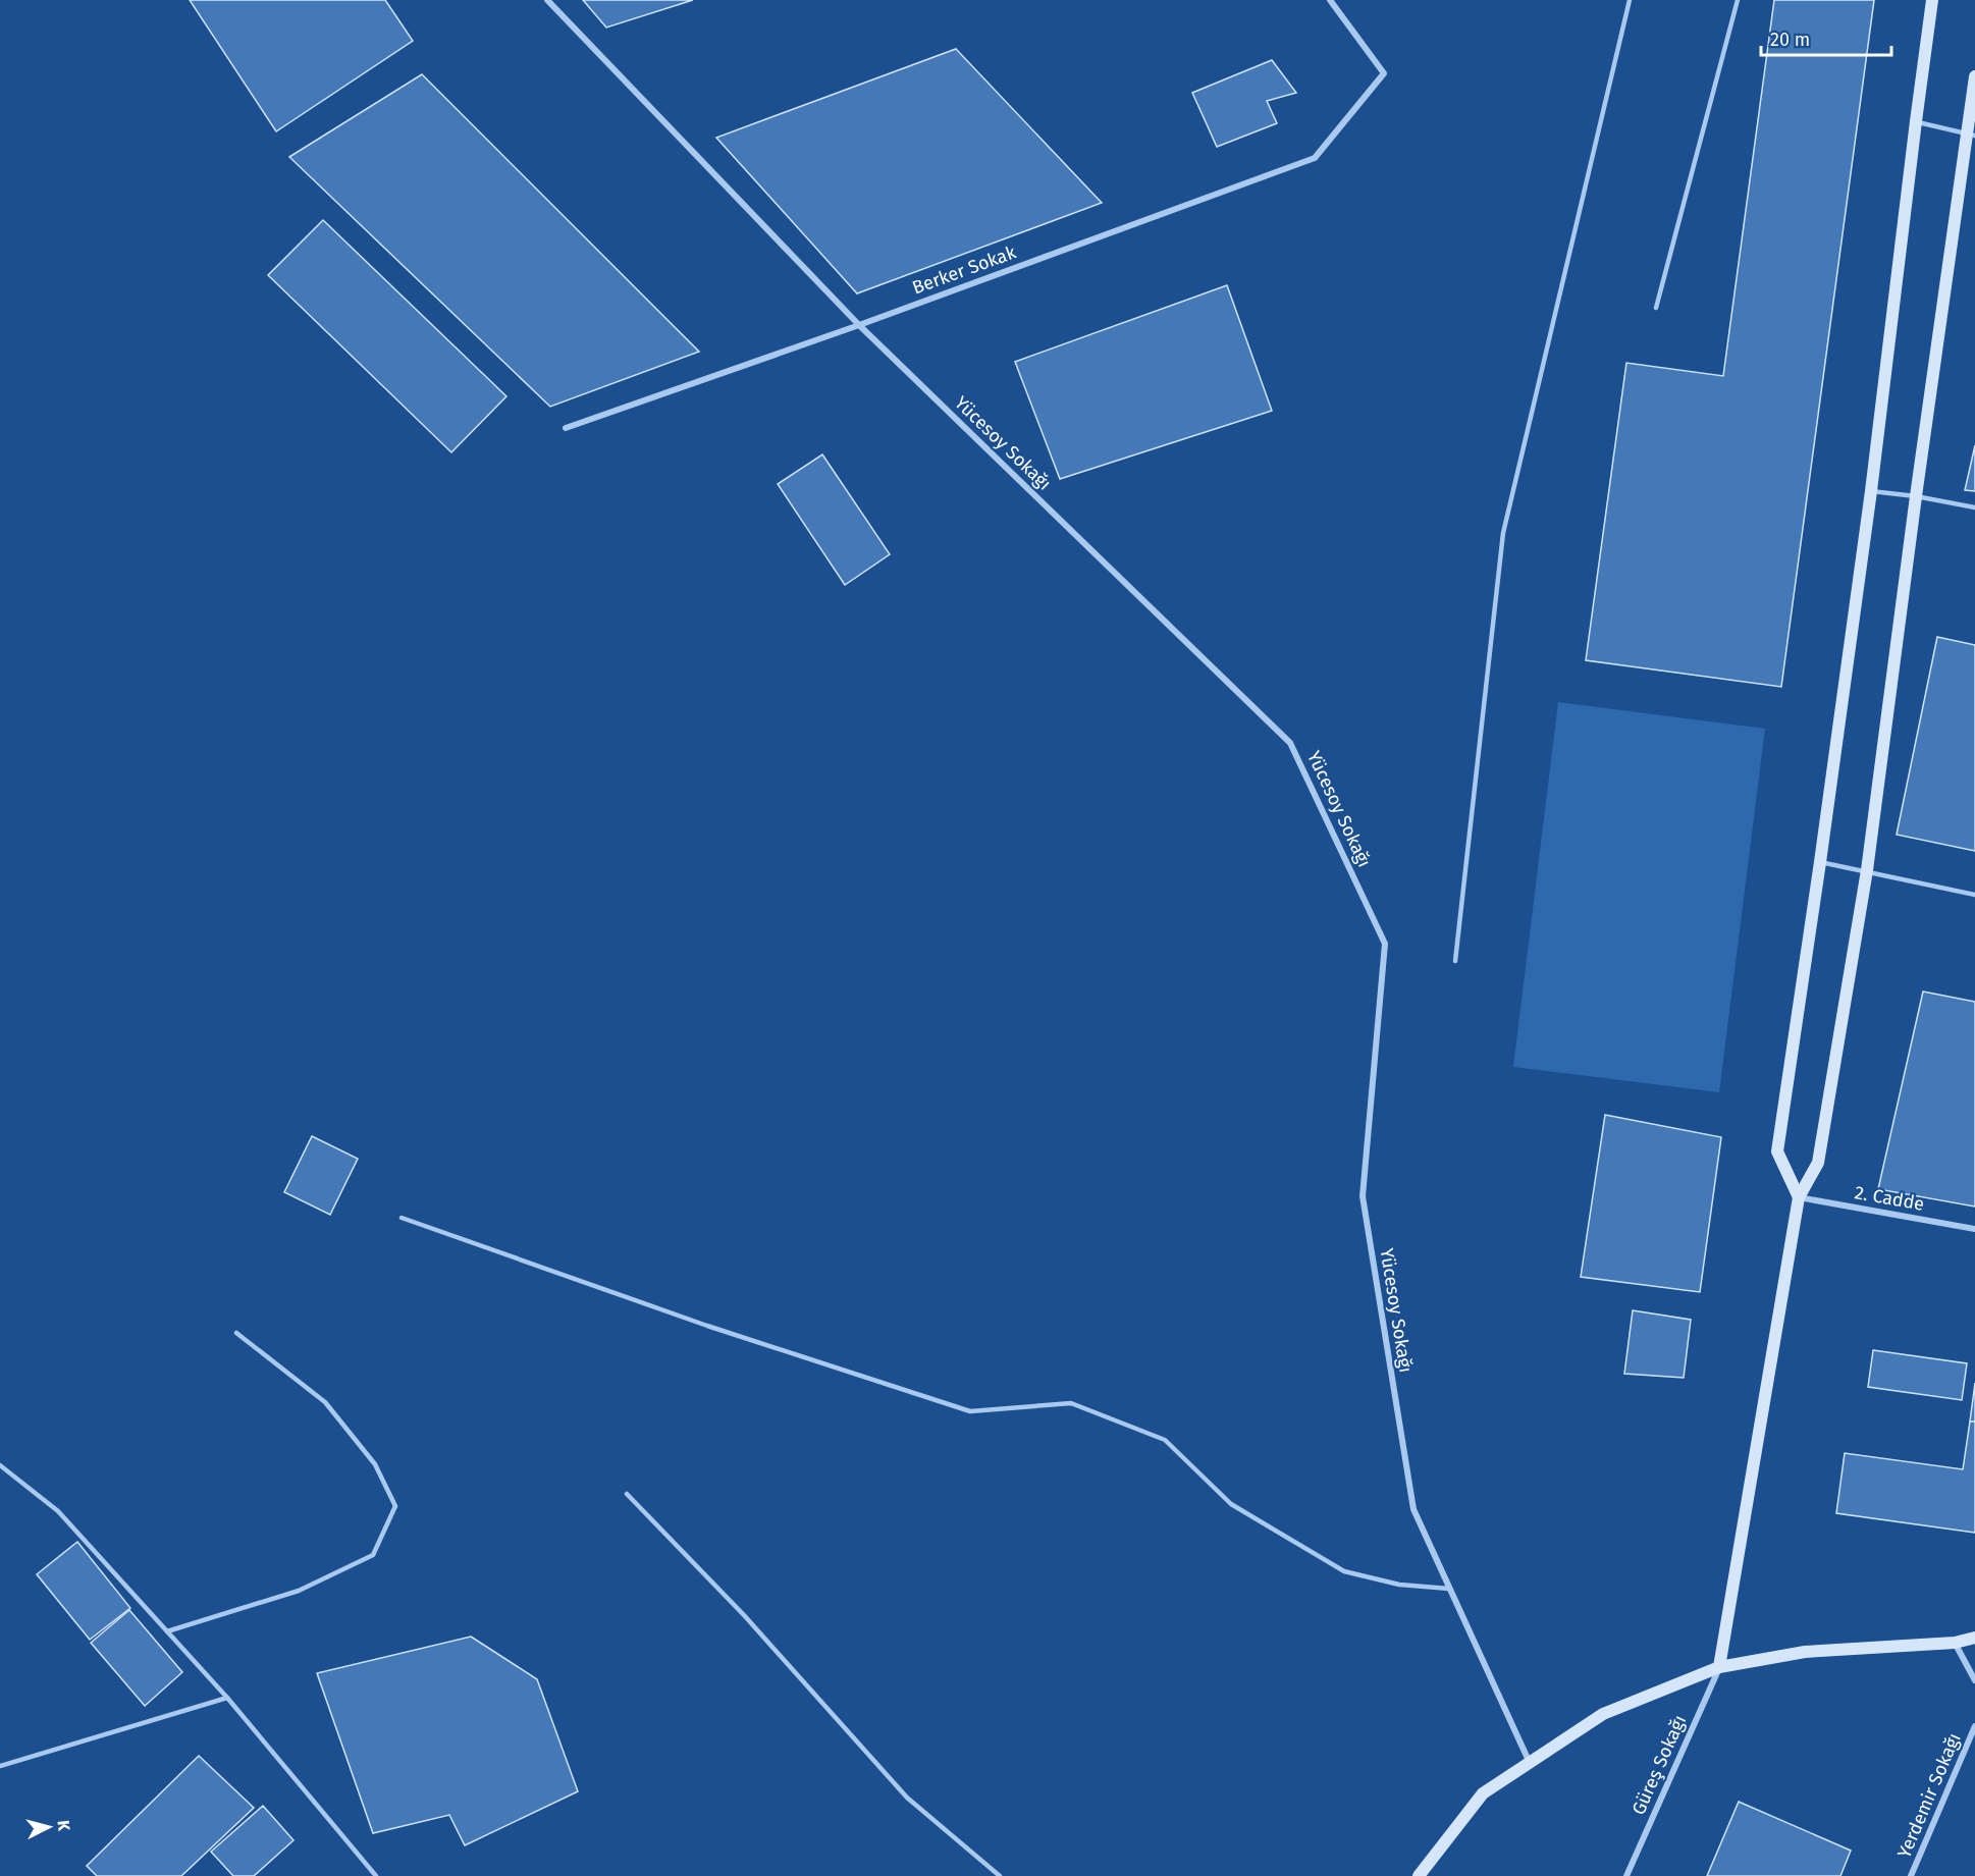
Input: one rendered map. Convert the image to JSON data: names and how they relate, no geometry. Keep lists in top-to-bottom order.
{
  "streets": {
    "street": [
      "Berker Sokak",
      "Yücesoy Sokağı",
      "2. Cadde",
      "Güreş Sokağı",
      "Yerdemir Sokağı"
    ]
  },
  "crossings": [
    ["Berker Sokak", "Yücesoy Sokağı"]
  ],
  "scale_bar": "20 m",
  "north": "right"
}
